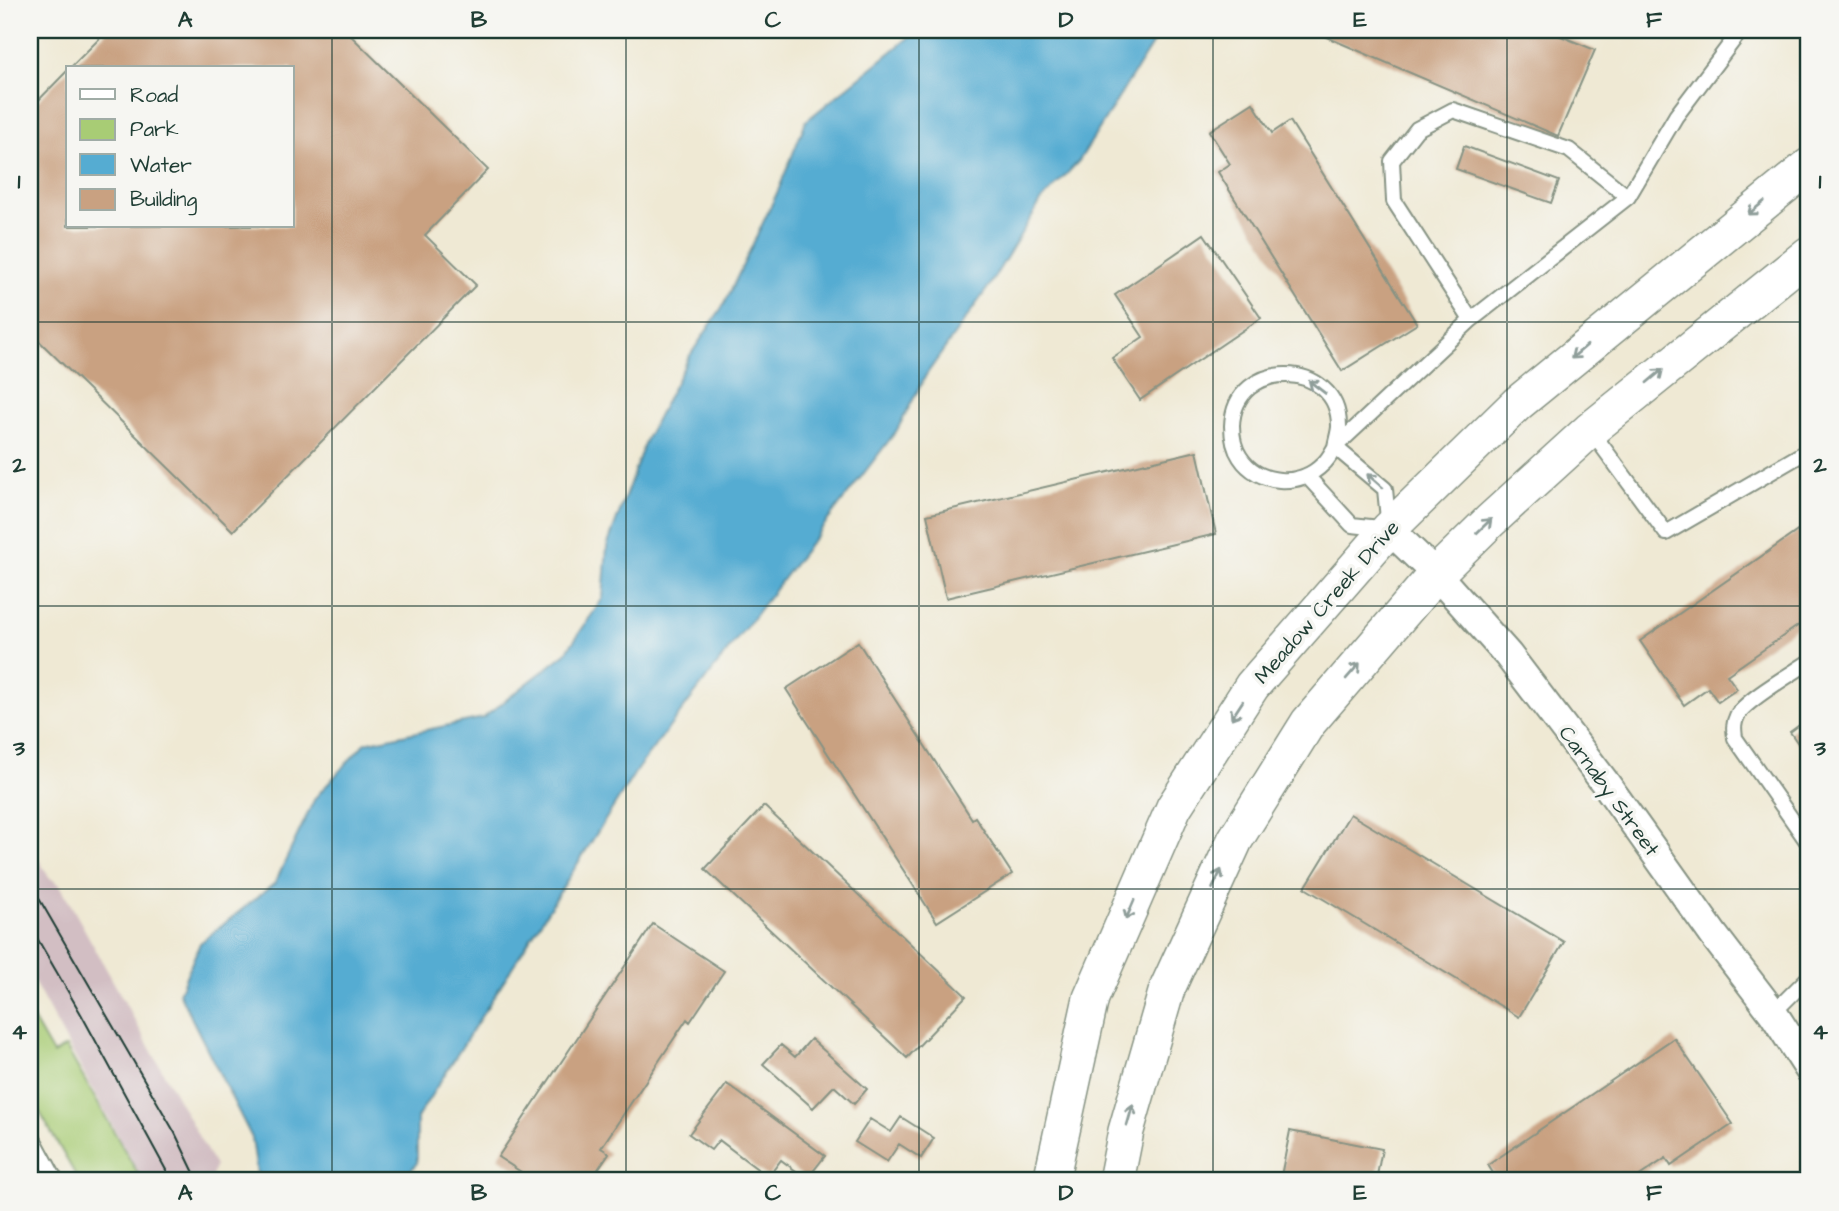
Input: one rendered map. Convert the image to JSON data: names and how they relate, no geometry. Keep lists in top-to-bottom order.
{
  "streets": {
    "street": ["Meadow Creek Drive", "Carnaby Street"]
  },
  "crossings": [
    ["Meadow Creek Drive", "Carnaby Street"]
  ],
  "legend": [
    "Road",
    "Park",
    "Water",
    "Building"
  ],
  "grid": {
    "columns": [
      "A",
      "B",
      "C",
      "D",
      "E",
      "F"
    ],
    "rows": [
      "1",
      "2",
      "3",
      "4"
    ]
  }
}
